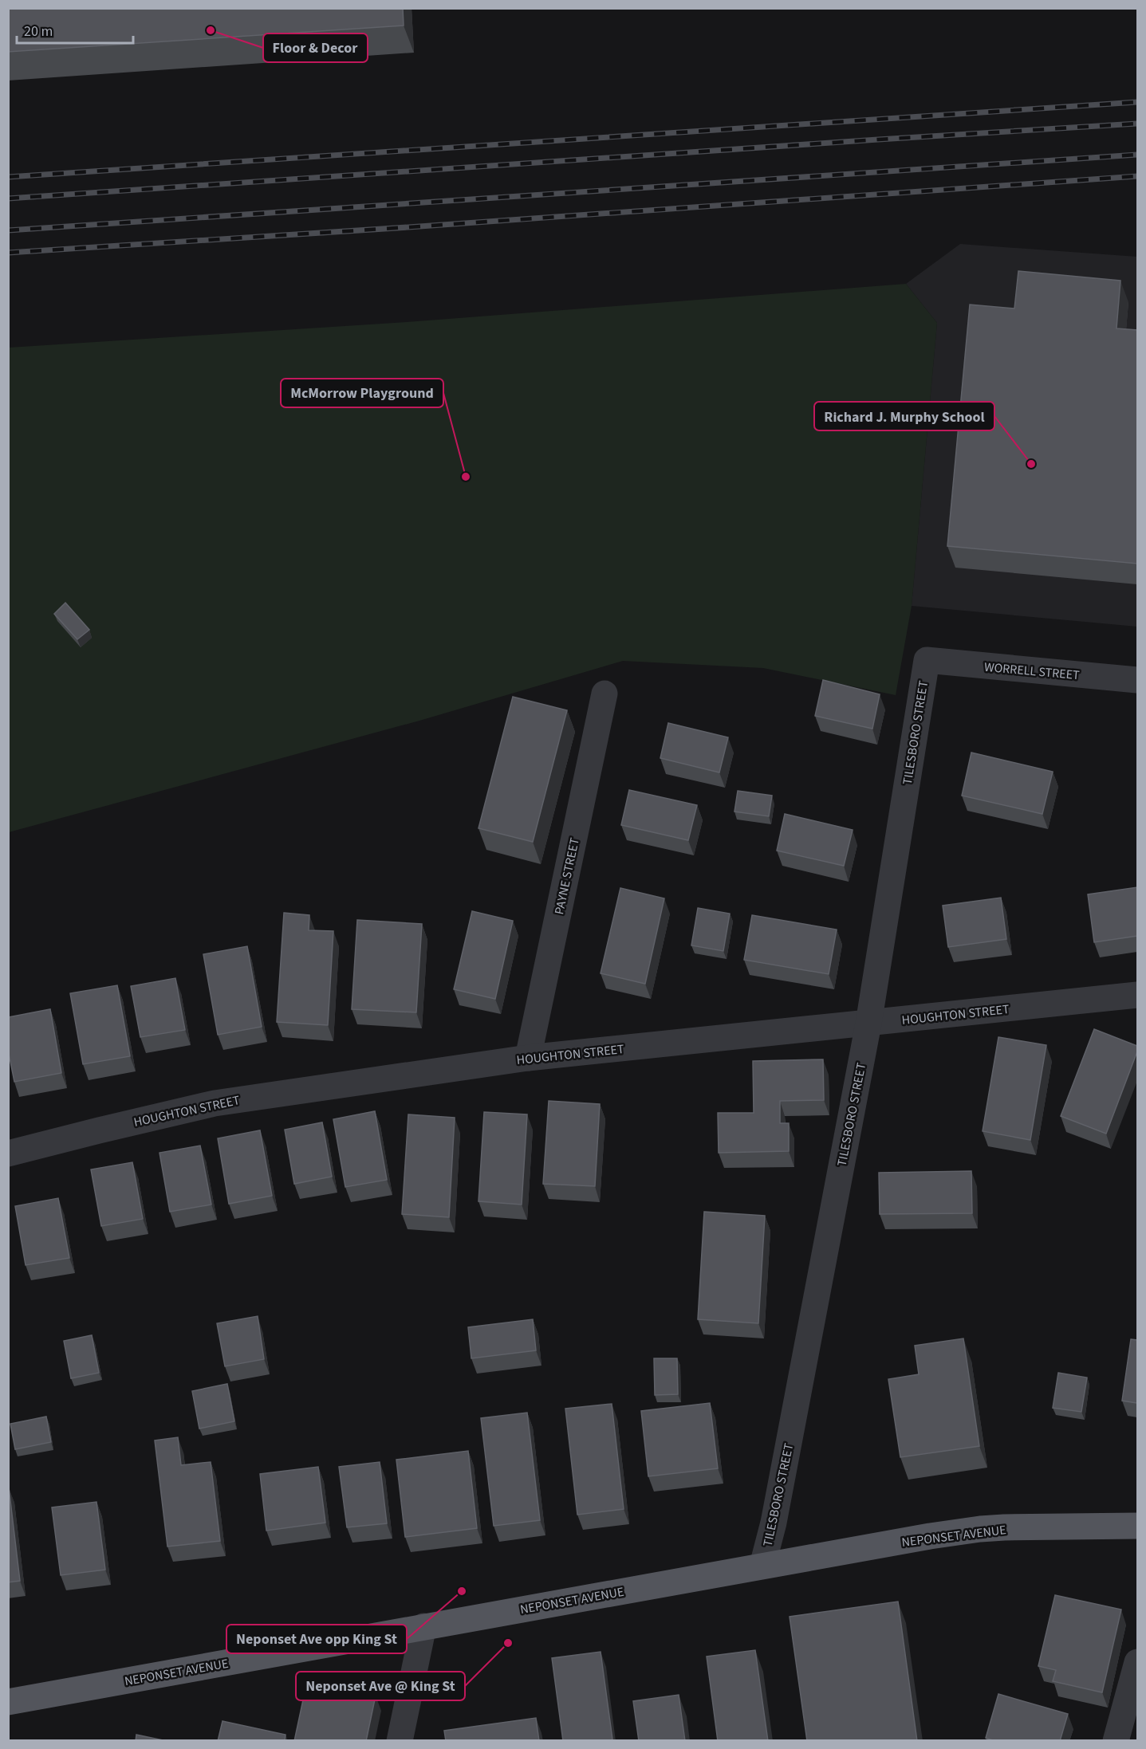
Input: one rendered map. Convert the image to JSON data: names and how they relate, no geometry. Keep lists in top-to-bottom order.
{
  "streets": {
    "main road": ["NEPONSET AVENUE"],
    "street": [
      "WORRELL STREET",
      "TILESBORO STREET",
      "PAYNE STREET",
      "HOUGHTON STREET"
    ]
  },
  "crossings": [
    ["WORRELL STREET", "TILESBORO STREET"],
    ["TILESBORO STREET", "HOUGHTON STREET"],
    ["TILESBORO STREET", "NEPONSET AVENUE"],
    ["PAYNE STREET", "HOUGHTON STREET"]
  ],
  "places": [
    "Floor & Decor",
    "Richard J. Murphy School",
    "McMorrow Playground",
    "Neponset Ave opp King St",
    "Neponset Ave @ King St"
  ],
  "scale_bar": "20 m"
}
